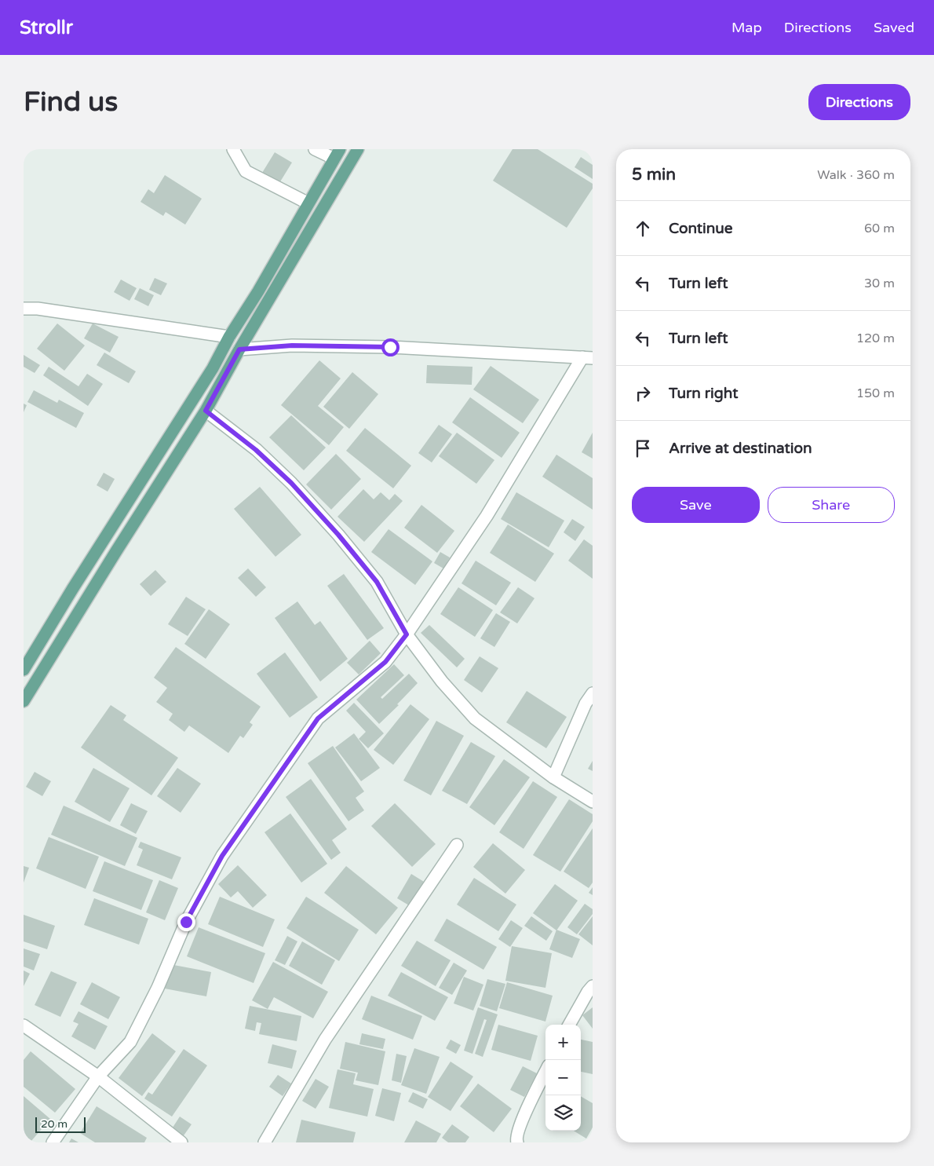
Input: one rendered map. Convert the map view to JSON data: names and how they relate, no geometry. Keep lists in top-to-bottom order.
{
  "scale_bar": "20 m",
  "page": {
    "header": "Strollr",
    "nav": ["Map", "Directions", "Saved"],
    "buttons": [
      "Directions",
      ["Save", "Share"]
    ],
    "title": "Find us",
    "heading": ["5 min", "Walk · 360 m"],
    "list": [
      ["Continue", "60 m"],
      ["Turn left", "30 m"],
      ["Turn left", "120 m"],
      ["Turn right", "150 m"],
      "Arrive at destination"
    ],
    "map_buttons": ["+", "−"],
    "scale": "20 m"
  }
}
